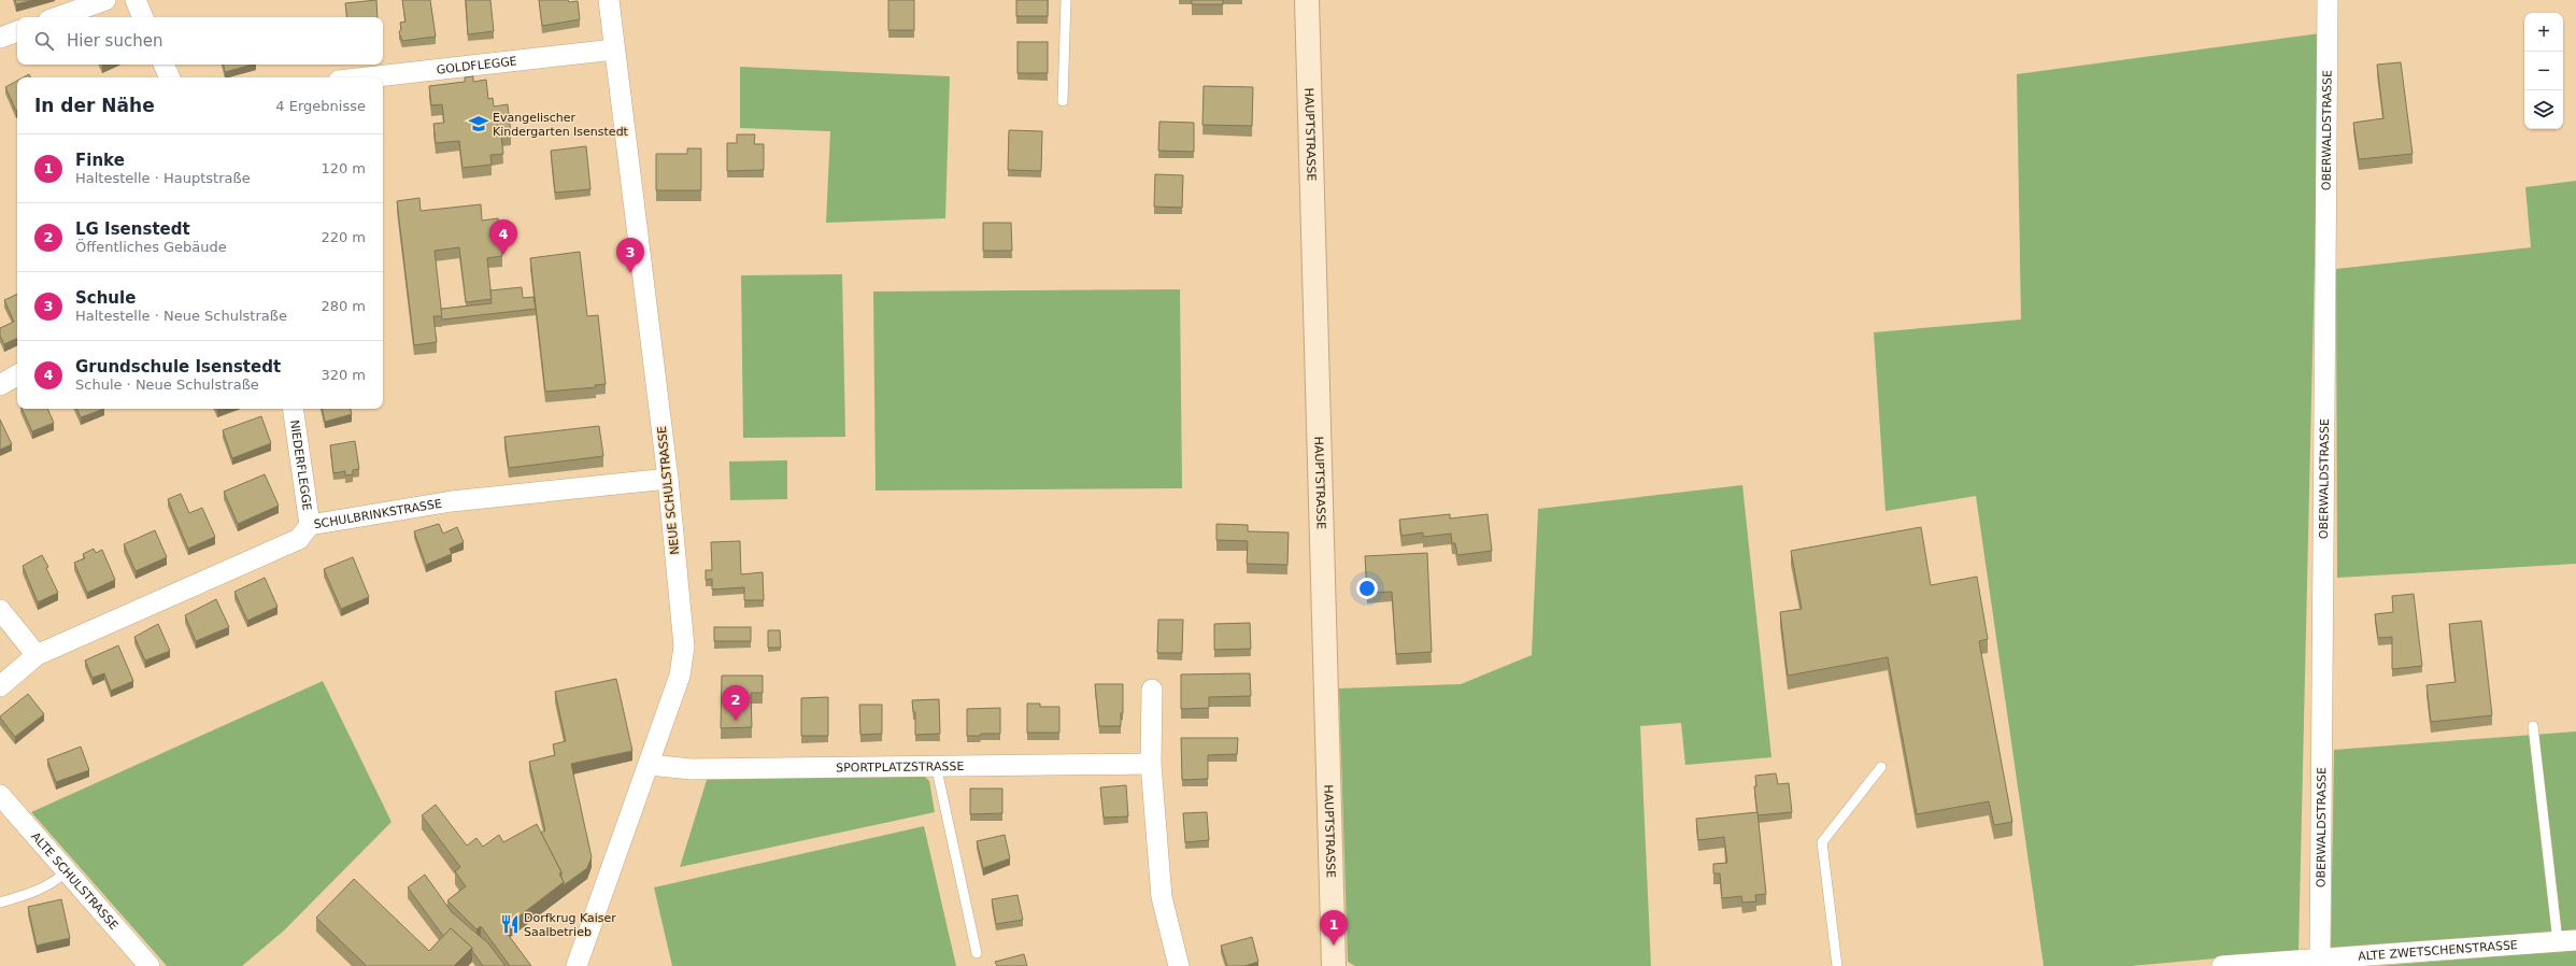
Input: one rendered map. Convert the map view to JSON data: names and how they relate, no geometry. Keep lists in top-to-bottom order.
{
  "streets": {
    "main road": ["HAUPTSTRASSE"],
    "street": [
      "GOLDFLEGGE",
      "OBERWALDSTRASSE",
      "NIEDERFLEGGE",
      "NEUE SCHULSTRASSE",
      "SCHULBRINKSTRASSE",
      "SPORTPLATZSTRASSE",
      "ALTE SCHULSTRASSE",
      "ALTE ZWETSCHENSTRASSE"
    ]
  },
  "crossings": [
    ["GOLDFLEGGE", "NEUE SCHULSTRASSE"],
    ["OBERWALDSTRASSE", "ALTE ZWETSCHENSTRASSE"],
    ["NIEDERFLEGGE", "SCHULBRINKSTRASSE"],
    ["NEUE SCHULSTRASSE", "SCHULBRINKSTRASSE"],
    ["NEUE SCHULSTRASSE", "SPORTPLATZSTRASSE"]
  ],
  "places": {
    "school or university": ["Evangelischer Kindergarten Isenstedt"],
    "restaurant": ["Dorfkrug Kaiser Saalbetrieb"]
  },
  "page": {
    "map_buttons": ["+", "−"],
    "search": "Hier suchen",
    "heading": ["In der Nähe", "4 Ergebnisse"],
    "list": [
      {
        "mark": "1",
        "name": "Finke",
        "note": "Haltestelle · Hauptstraße",
        "value": "120 m"
      },
      {
        "mark": "2",
        "name": "LG Isenstedt",
        "note": "Öffentliches Gebäude",
        "value": "220 m"
      },
      {
        "mark": "3",
        "name": "Schule",
        "note": "Haltestelle · Neue Schulstraße",
        "value": "280 m"
      },
      {
        "mark": "4",
        "name": "Grundschule Isenstedt",
        "note": "Schule · Neue Schulstraße",
        "value": "320 m"
      }
    ],
    "pins": [
      "4",
      "3",
      "2",
      "1"
    ]
  }
}
